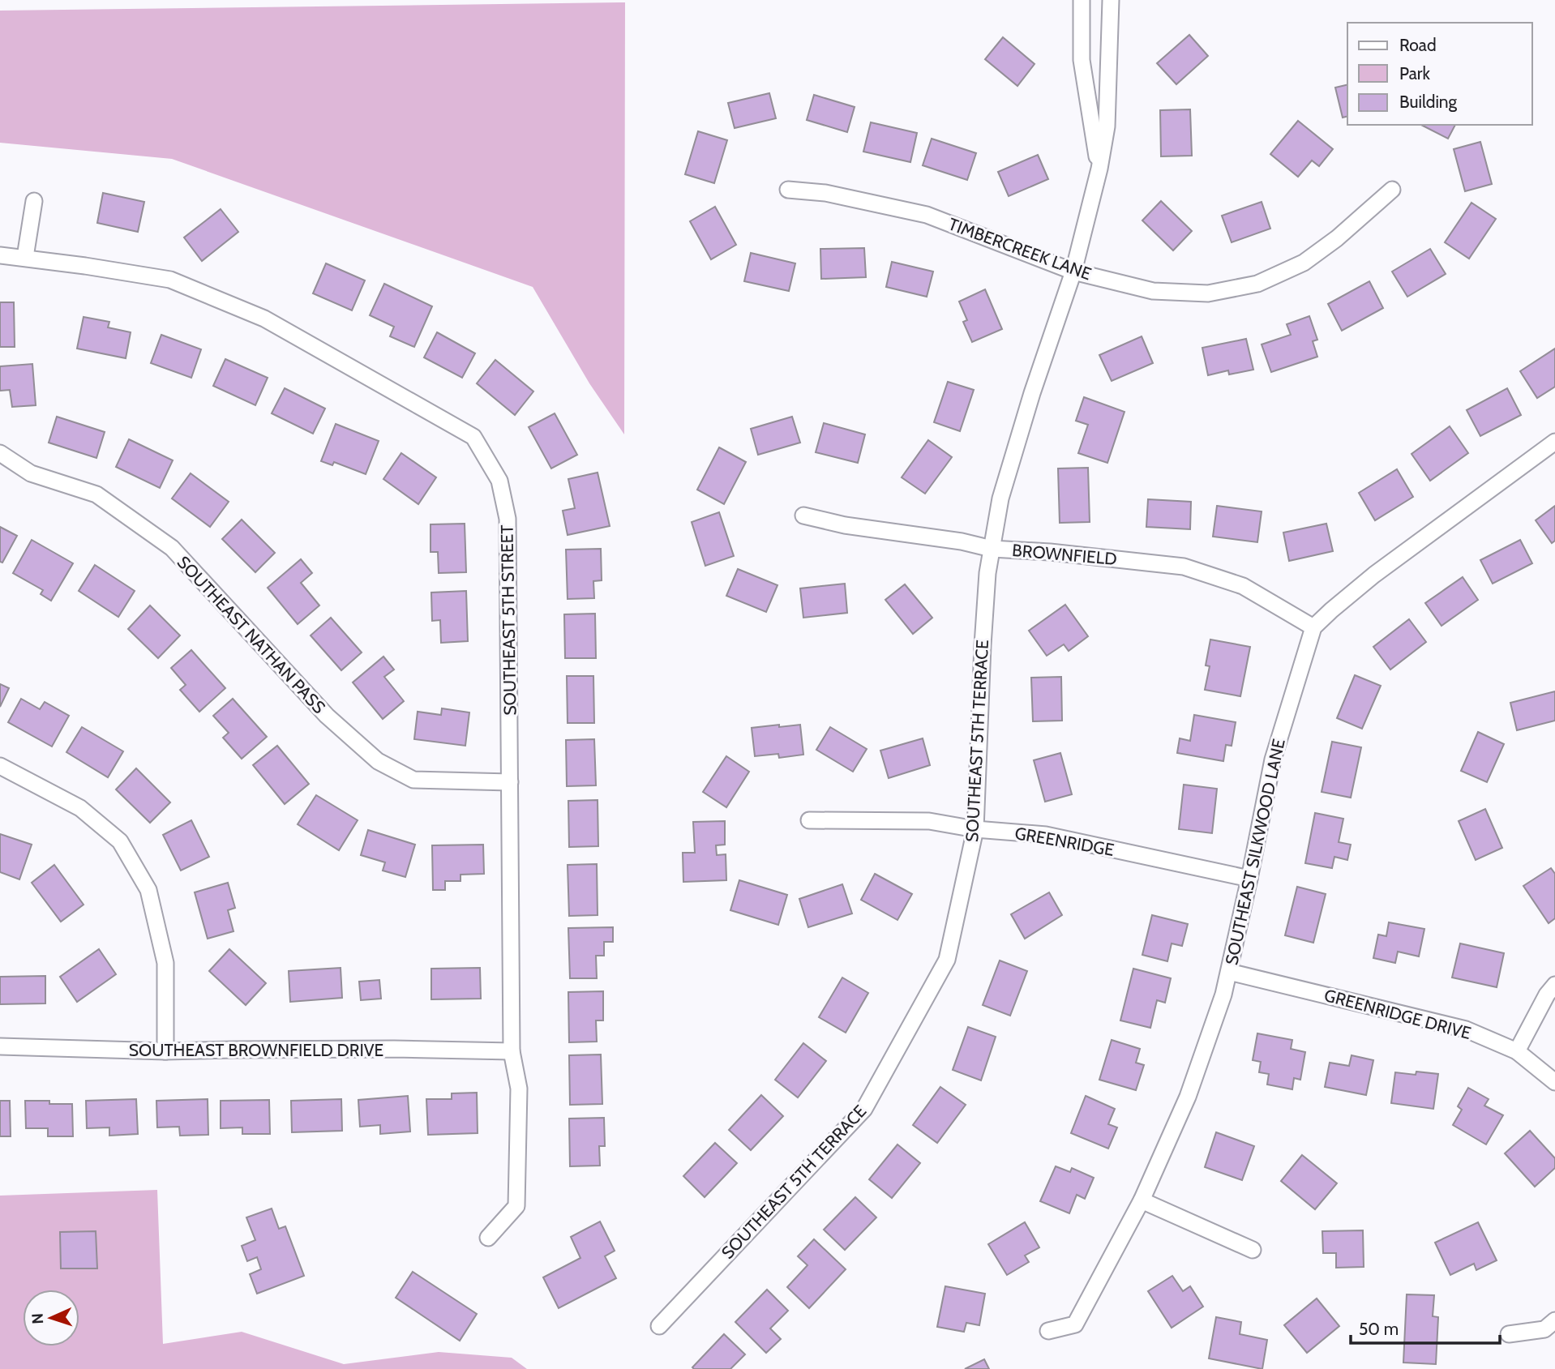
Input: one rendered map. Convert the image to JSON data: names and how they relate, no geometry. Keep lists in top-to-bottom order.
{
  "streets": {
    "street": [
      "TIMBERCREEK LANE",
      "BROWNFIELD",
      "SOUTHEAST 5TH STREET",
      "SOUTHEAST NATHAN PASS",
      "SOUTHEAST 5TH TERRACE",
      "GREENRIDGE",
      "SOUTHEAST SILKWOOD LANE",
      "GREENRIDGE DRIVE",
      "SOUTHEAST BROWNFIELD DRIVE"
    ]
  },
  "crossings": [
    ["TIMBERCREEK LANE", "SOUTHEAST 5TH TERRACE"],
    ["BROWNFIELD", "SOUTHEAST 5TH TERRACE"],
    ["BROWNFIELD", "SOUTHEAST SILKWOOD LANE"],
    ["SOUTHEAST 5TH STREET", "SOUTHEAST NATHAN PASS"],
    ["SOUTHEAST 5TH STREET", "SOUTHEAST BROWNFIELD DRIVE"],
    ["SOUTHEAST 5TH TERRACE", "GREENRIDGE"],
    ["GREENRIDGE", "SOUTHEAST SILKWOOD LANE"],
    ["SOUTHEAST SILKWOOD LANE", "GREENRIDGE DRIVE"]
  ],
  "legend": ["Road", "Park", "Building"],
  "scale_bar": "50 m",
  "north": "left"
}
